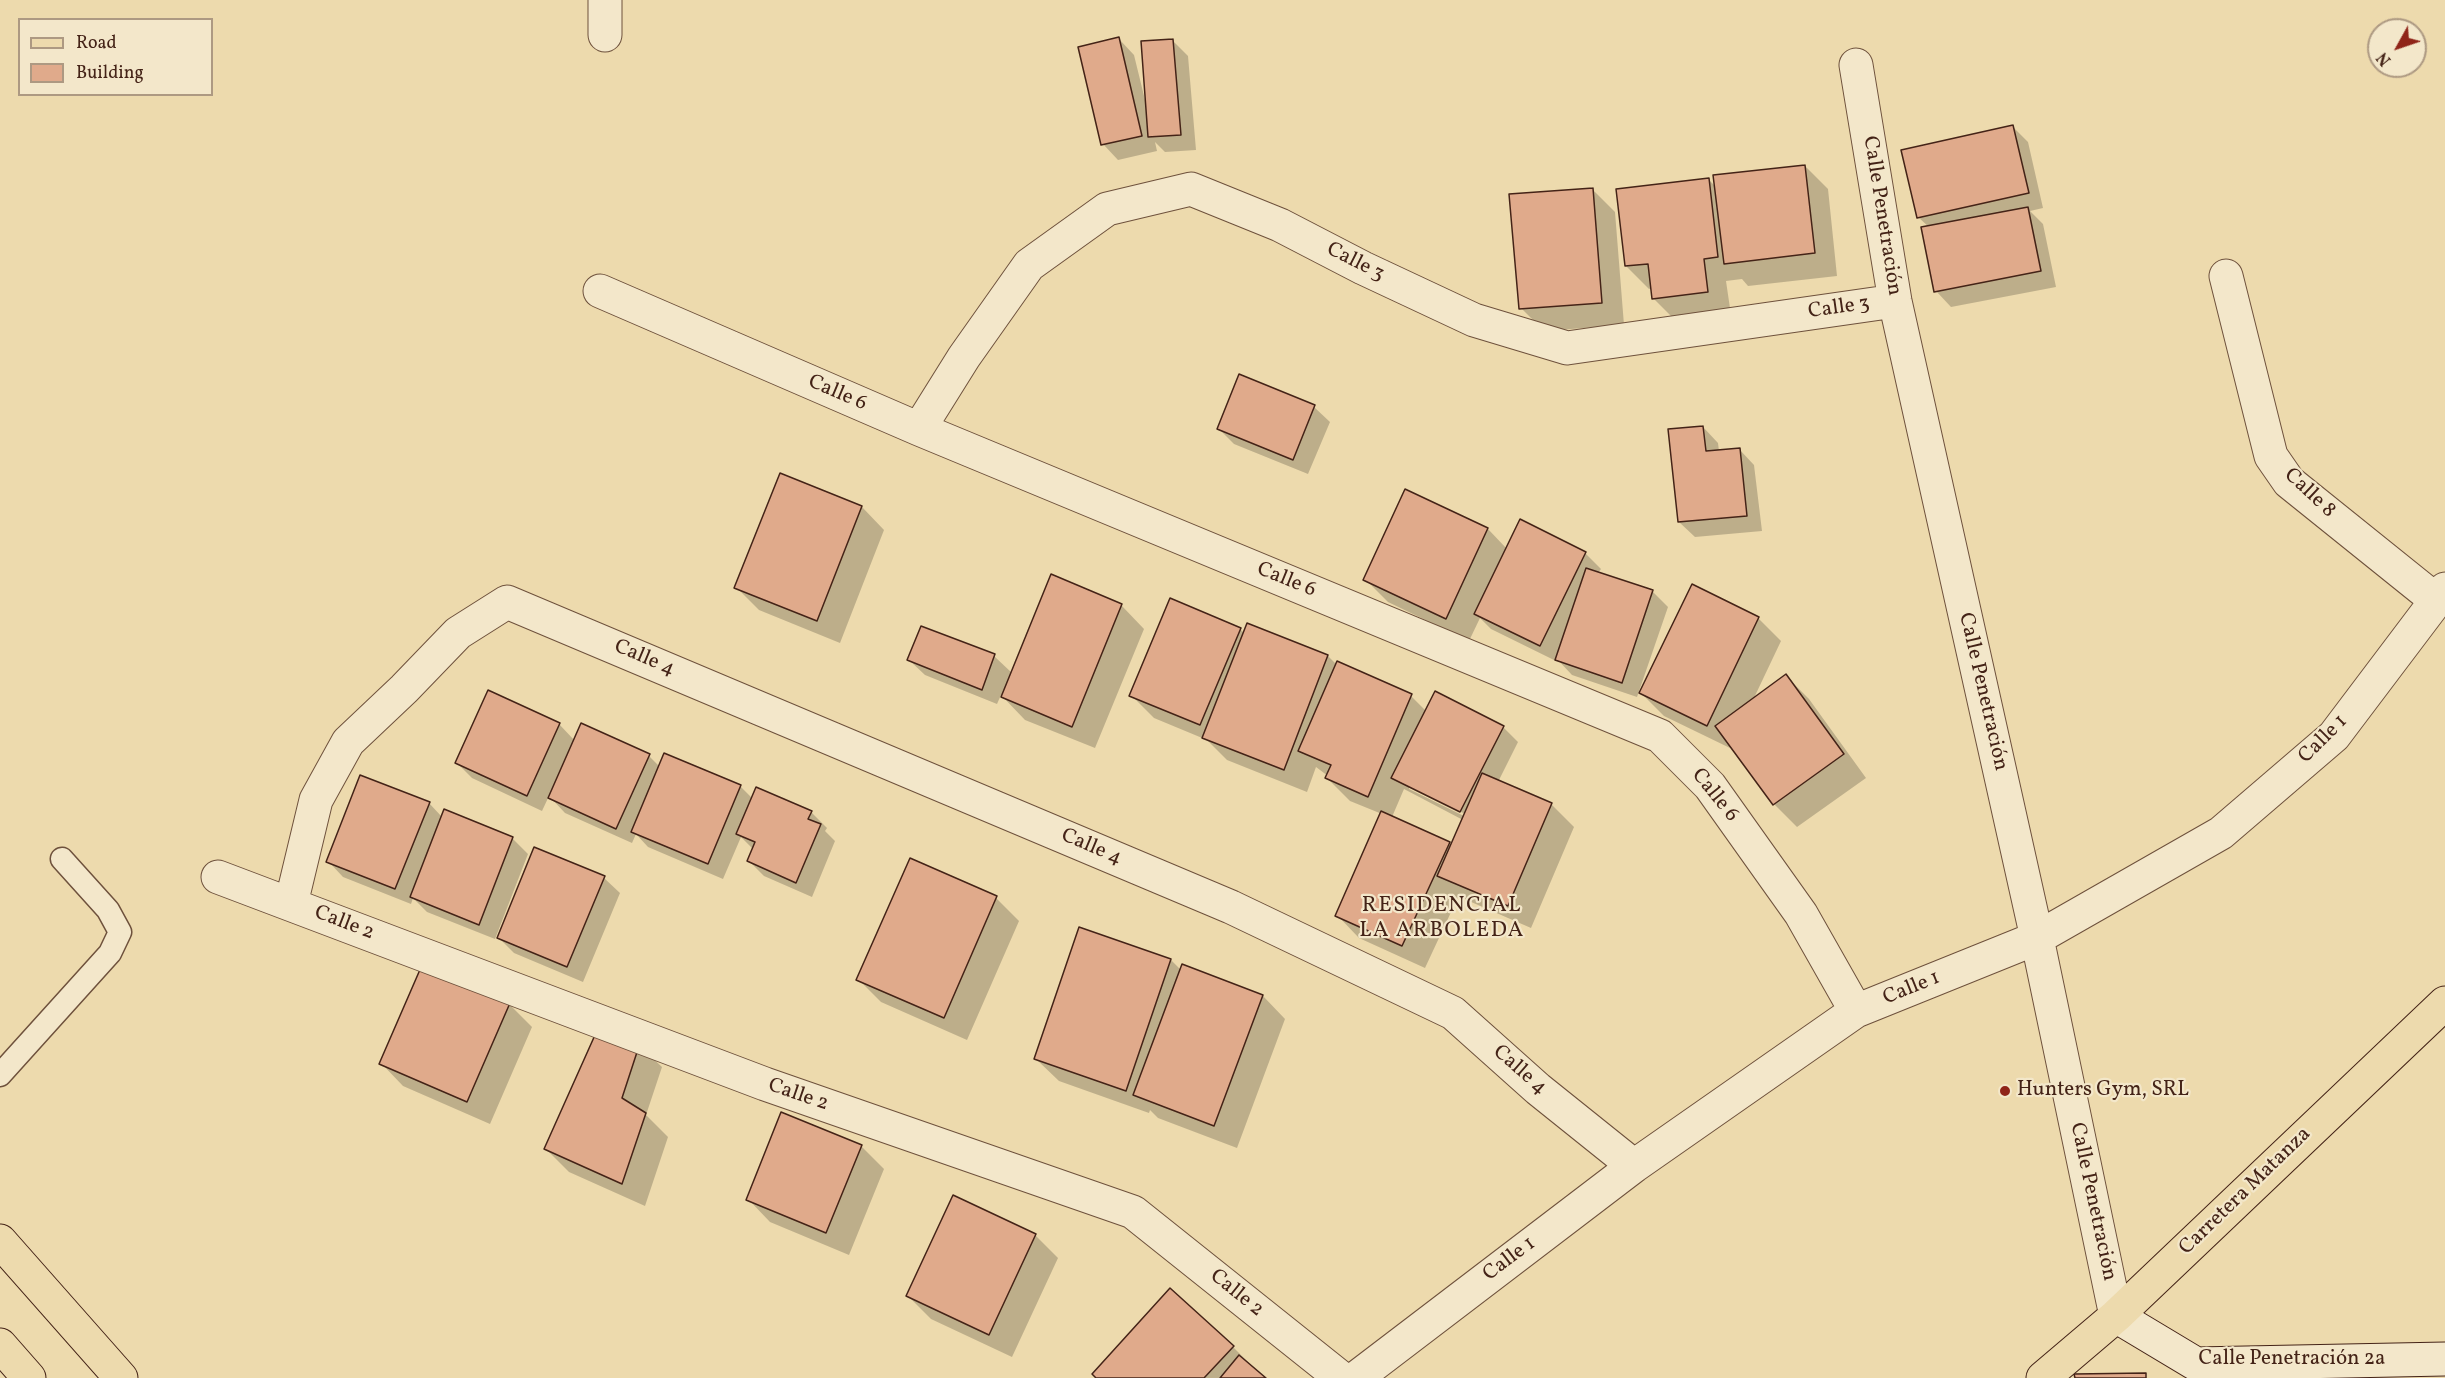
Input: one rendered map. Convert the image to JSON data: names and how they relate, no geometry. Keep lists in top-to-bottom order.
{
  "streets": {
    "main road": ["Carretera Matanza"],
    "street": [
      "Calle Penetración",
      "Calle 3",
      "Calle 6",
      "Calle 8",
      "Calle 4",
      "Calle 1",
      "Calle 2",
      "Calle Penetración 2a"
    ]
  },
  "crossings": [
    ["Calle Penetración", "Calle 3"],
    ["Calle Penetración", "Calle 1"],
    ["Calle Penetración", "Carretera Matanza"],
    ["Calle Penetración", "Calle Penetración 2a"],
    ["Calle 3", "Calle 6"],
    ["Calle 6", "Calle 1"],
    ["Calle 8", "Calle 1"],
    ["Calle 4", "Calle 1"],
    ["Calle 4", "Calle 2"],
    ["Carretera Matanza", "Calle Penetración 2a"]
  ],
  "districts": ["RESIDENCIAL LA ARBOLEDA"],
  "places": ["Hunters Gym, SRL"],
  "legend": ["Road", "Building"],
  "north": "bottom left"
}
